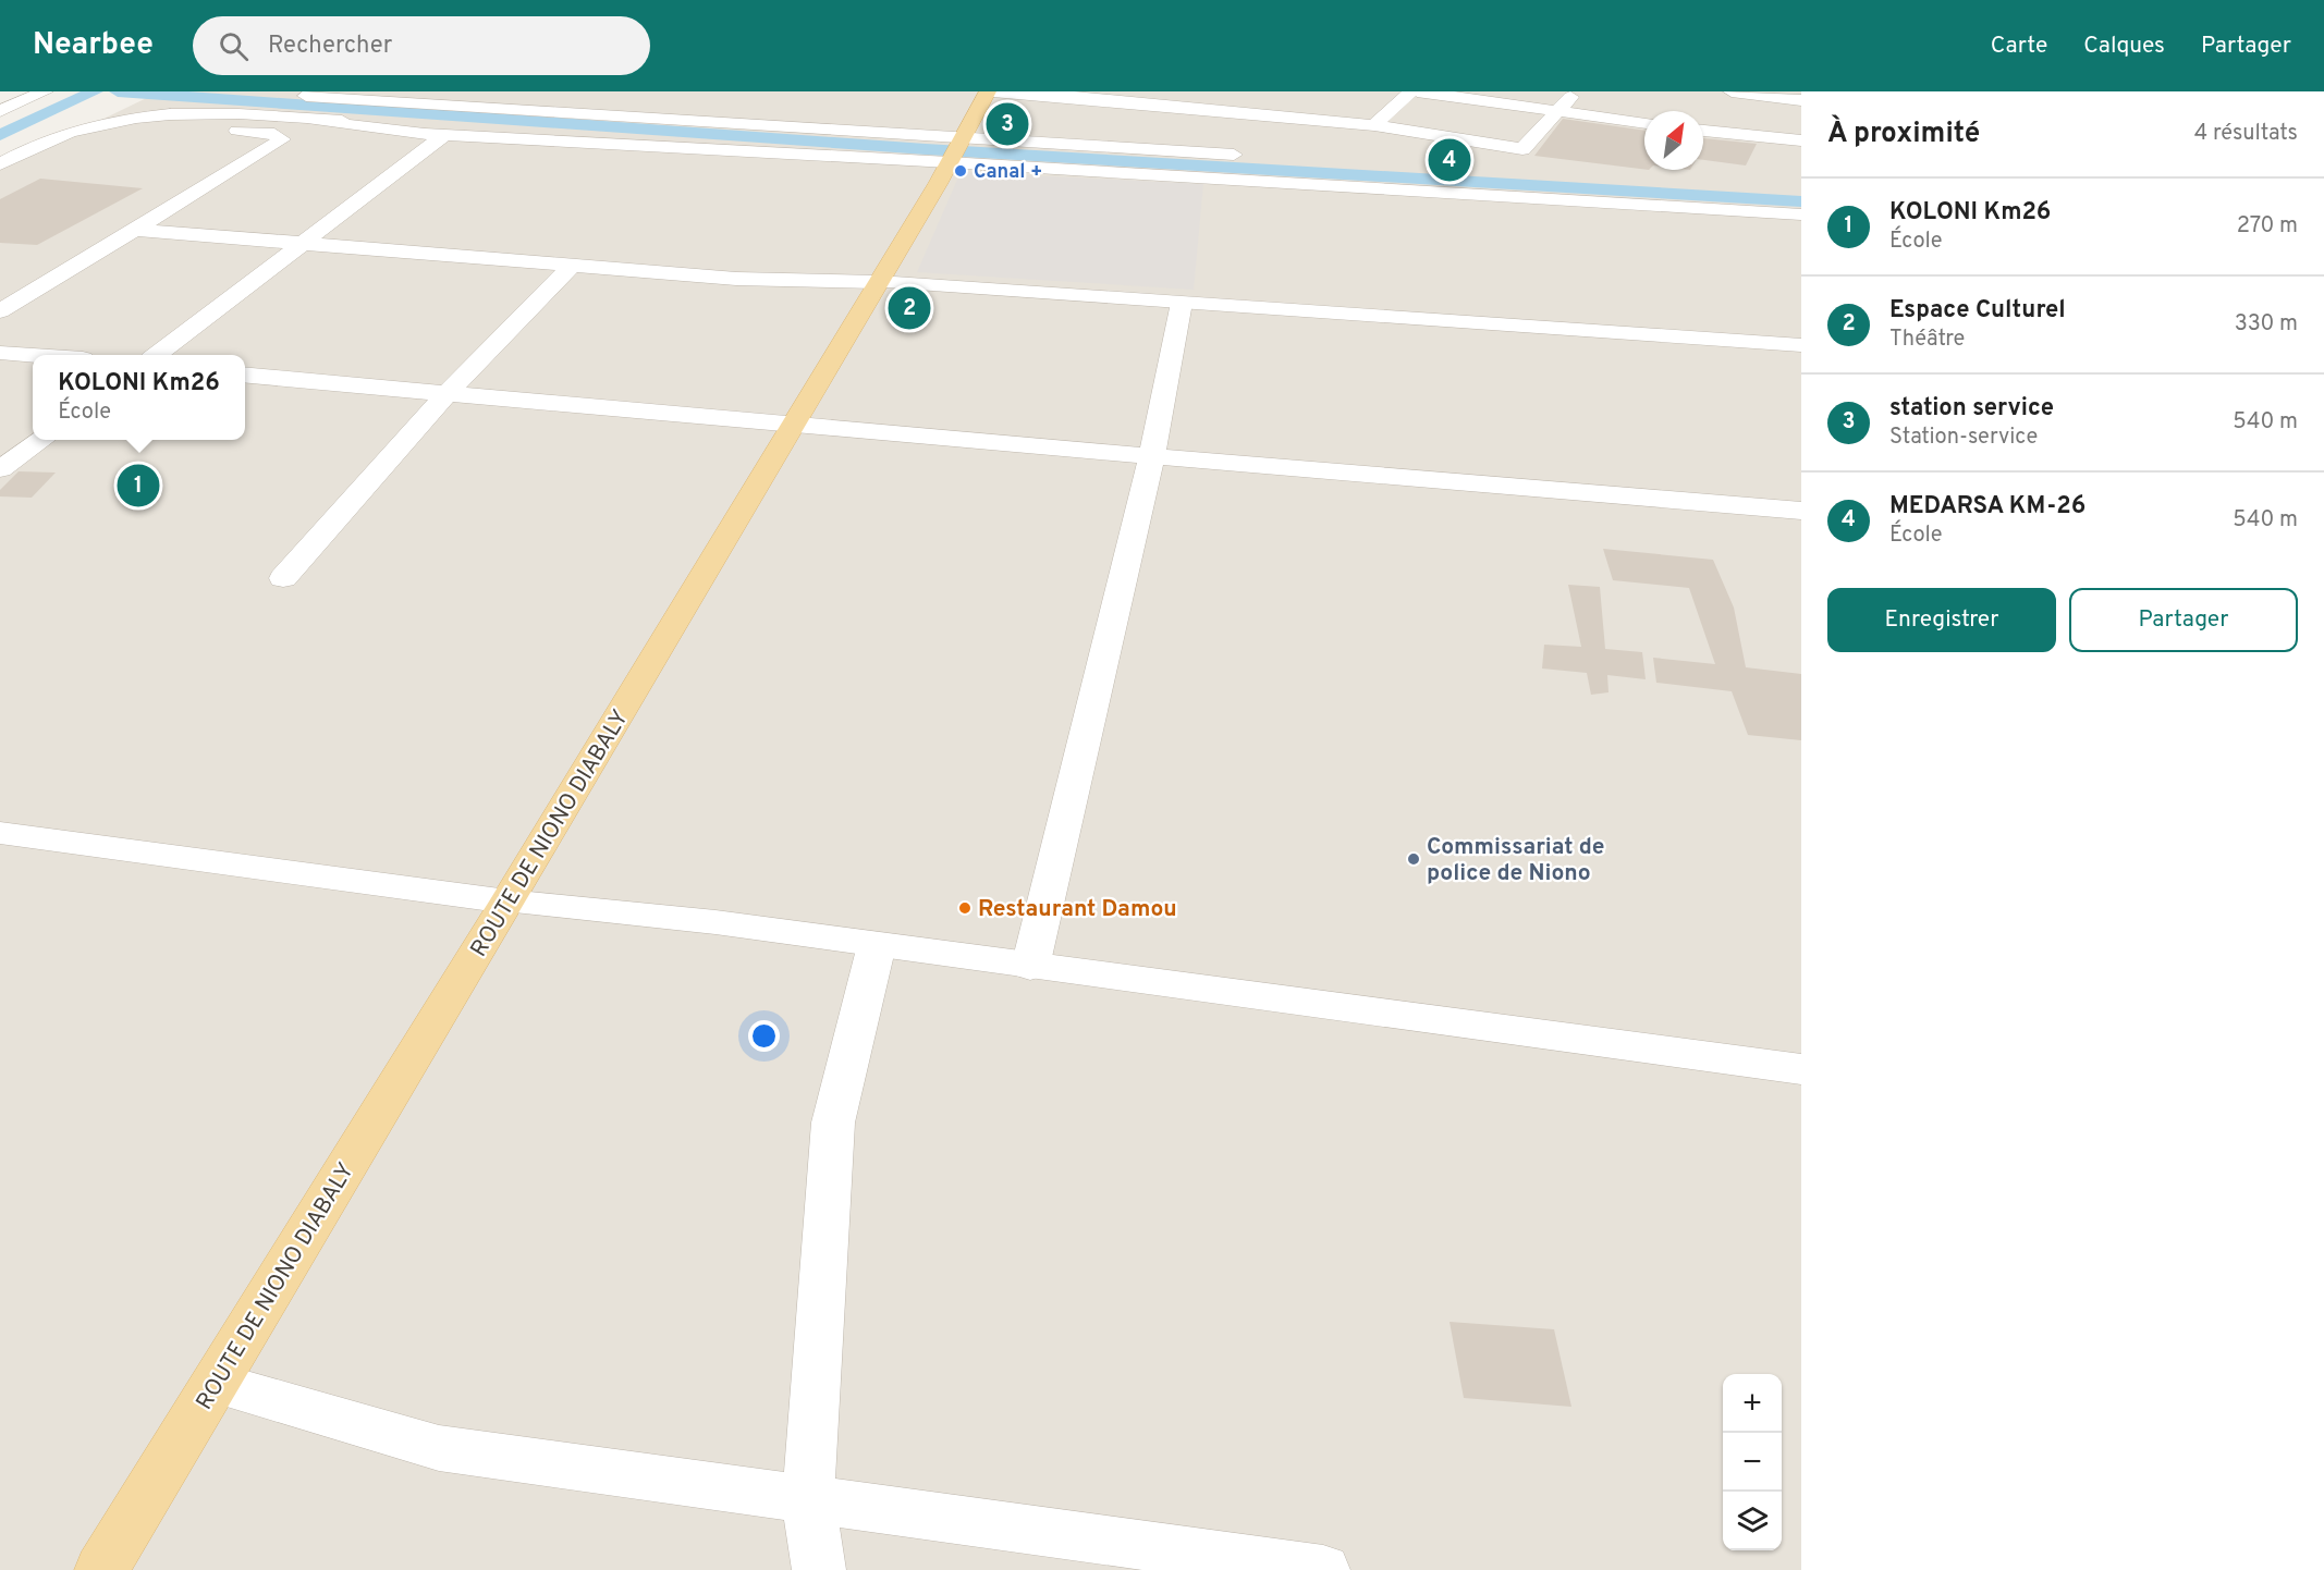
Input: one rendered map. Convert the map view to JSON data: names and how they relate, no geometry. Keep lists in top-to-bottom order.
{
  "streets": {
    "main road": ["ROUTE DE NIONO DIABALY"]
  },
  "places": ["Canal +", "Commissariat de police de Niono", "Restaurant Damou"],
  "north": "top right",
  "page": {
    "header": "Nearbee",
    "search": "Rechercher",
    "nav": ["Carte", "Calques", "Partager"],
    "heading": ["À proximité", "4 résultats"],
    "pins": [
      "3",
      "4",
      "2",
      "1"
    ],
    "list": [
      {
        "mark": "1",
        "name": "KOLONI Km26",
        "note": "École",
        "value": "270 m"
      },
      {
        "mark": "2",
        "name": "Espace Culturel",
        "note": "Théâtre",
        "value": "330 m"
      },
      {
        "mark": "3",
        "name": "station service",
        "note": "Station-service",
        "value": "540 m"
      },
      {
        "mark": "4",
        "name": "MEDARSA KM-26",
        "note": "École",
        "value": "540 m"
      }
    ],
    "popup": ["KOLONI Km26", "École"],
    "buttons": ["Enregistrer", "Partager"],
    "map_buttons": ["+", "−"]
  }
}
